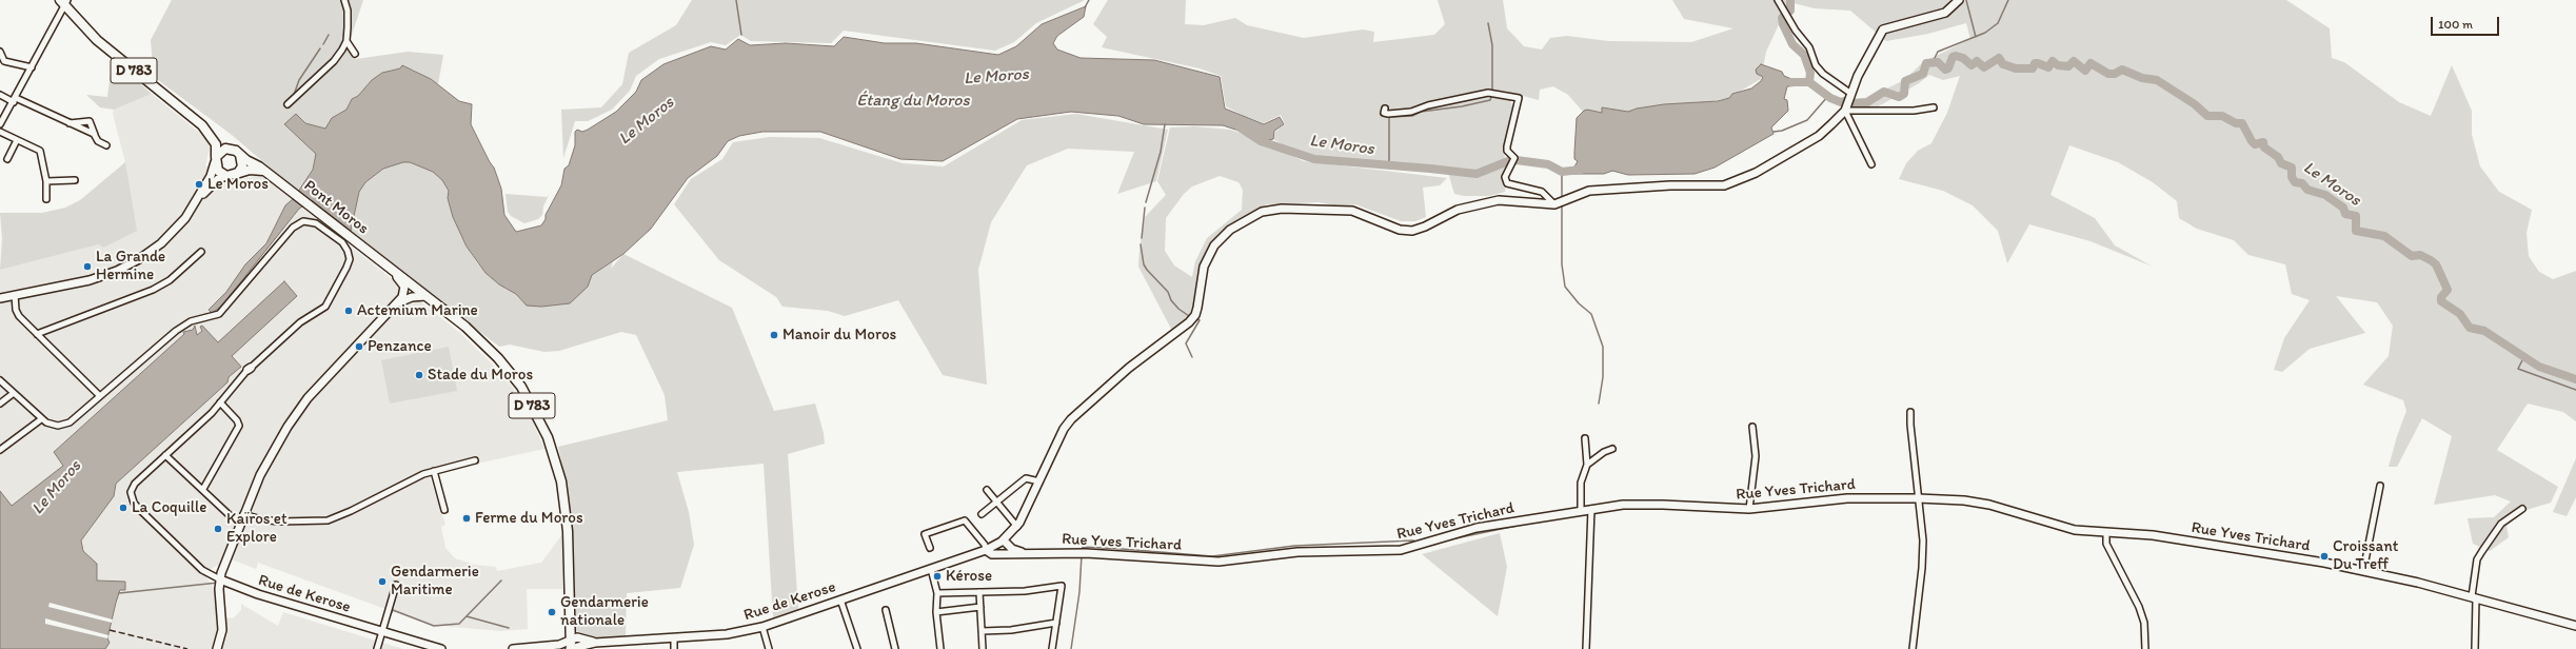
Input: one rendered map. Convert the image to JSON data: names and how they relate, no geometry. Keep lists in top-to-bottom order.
{
  "streets": {
    "main road": [
      "D 783",
      "Pont Moros",
      "Rue Yves Trichard",
      "Rue de Kerose"
    ]
  },
  "crossings": [
    ["D 783", "Pont Moros"],
    ["D 783", "Rue de Kerose"]
  ],
  "water": ["Le Moros", "Étang du Moros"],
  "places": [
    "Le Moros",
    "La Grande Hermine",
    "Actemium Marine",
    "Manoir du Moros",
    "Penzance",
    "Stade du Moros",
    "La Coquille",
    "Ferme du Moros",
    "Kaïros et Explore",
    "Croissant Du Treff",
    "Kérose",
    "Gendarmerie Maritime",
    "Gendarmerie nationale"
  ],
  "scale_bar": "100 m"
}
